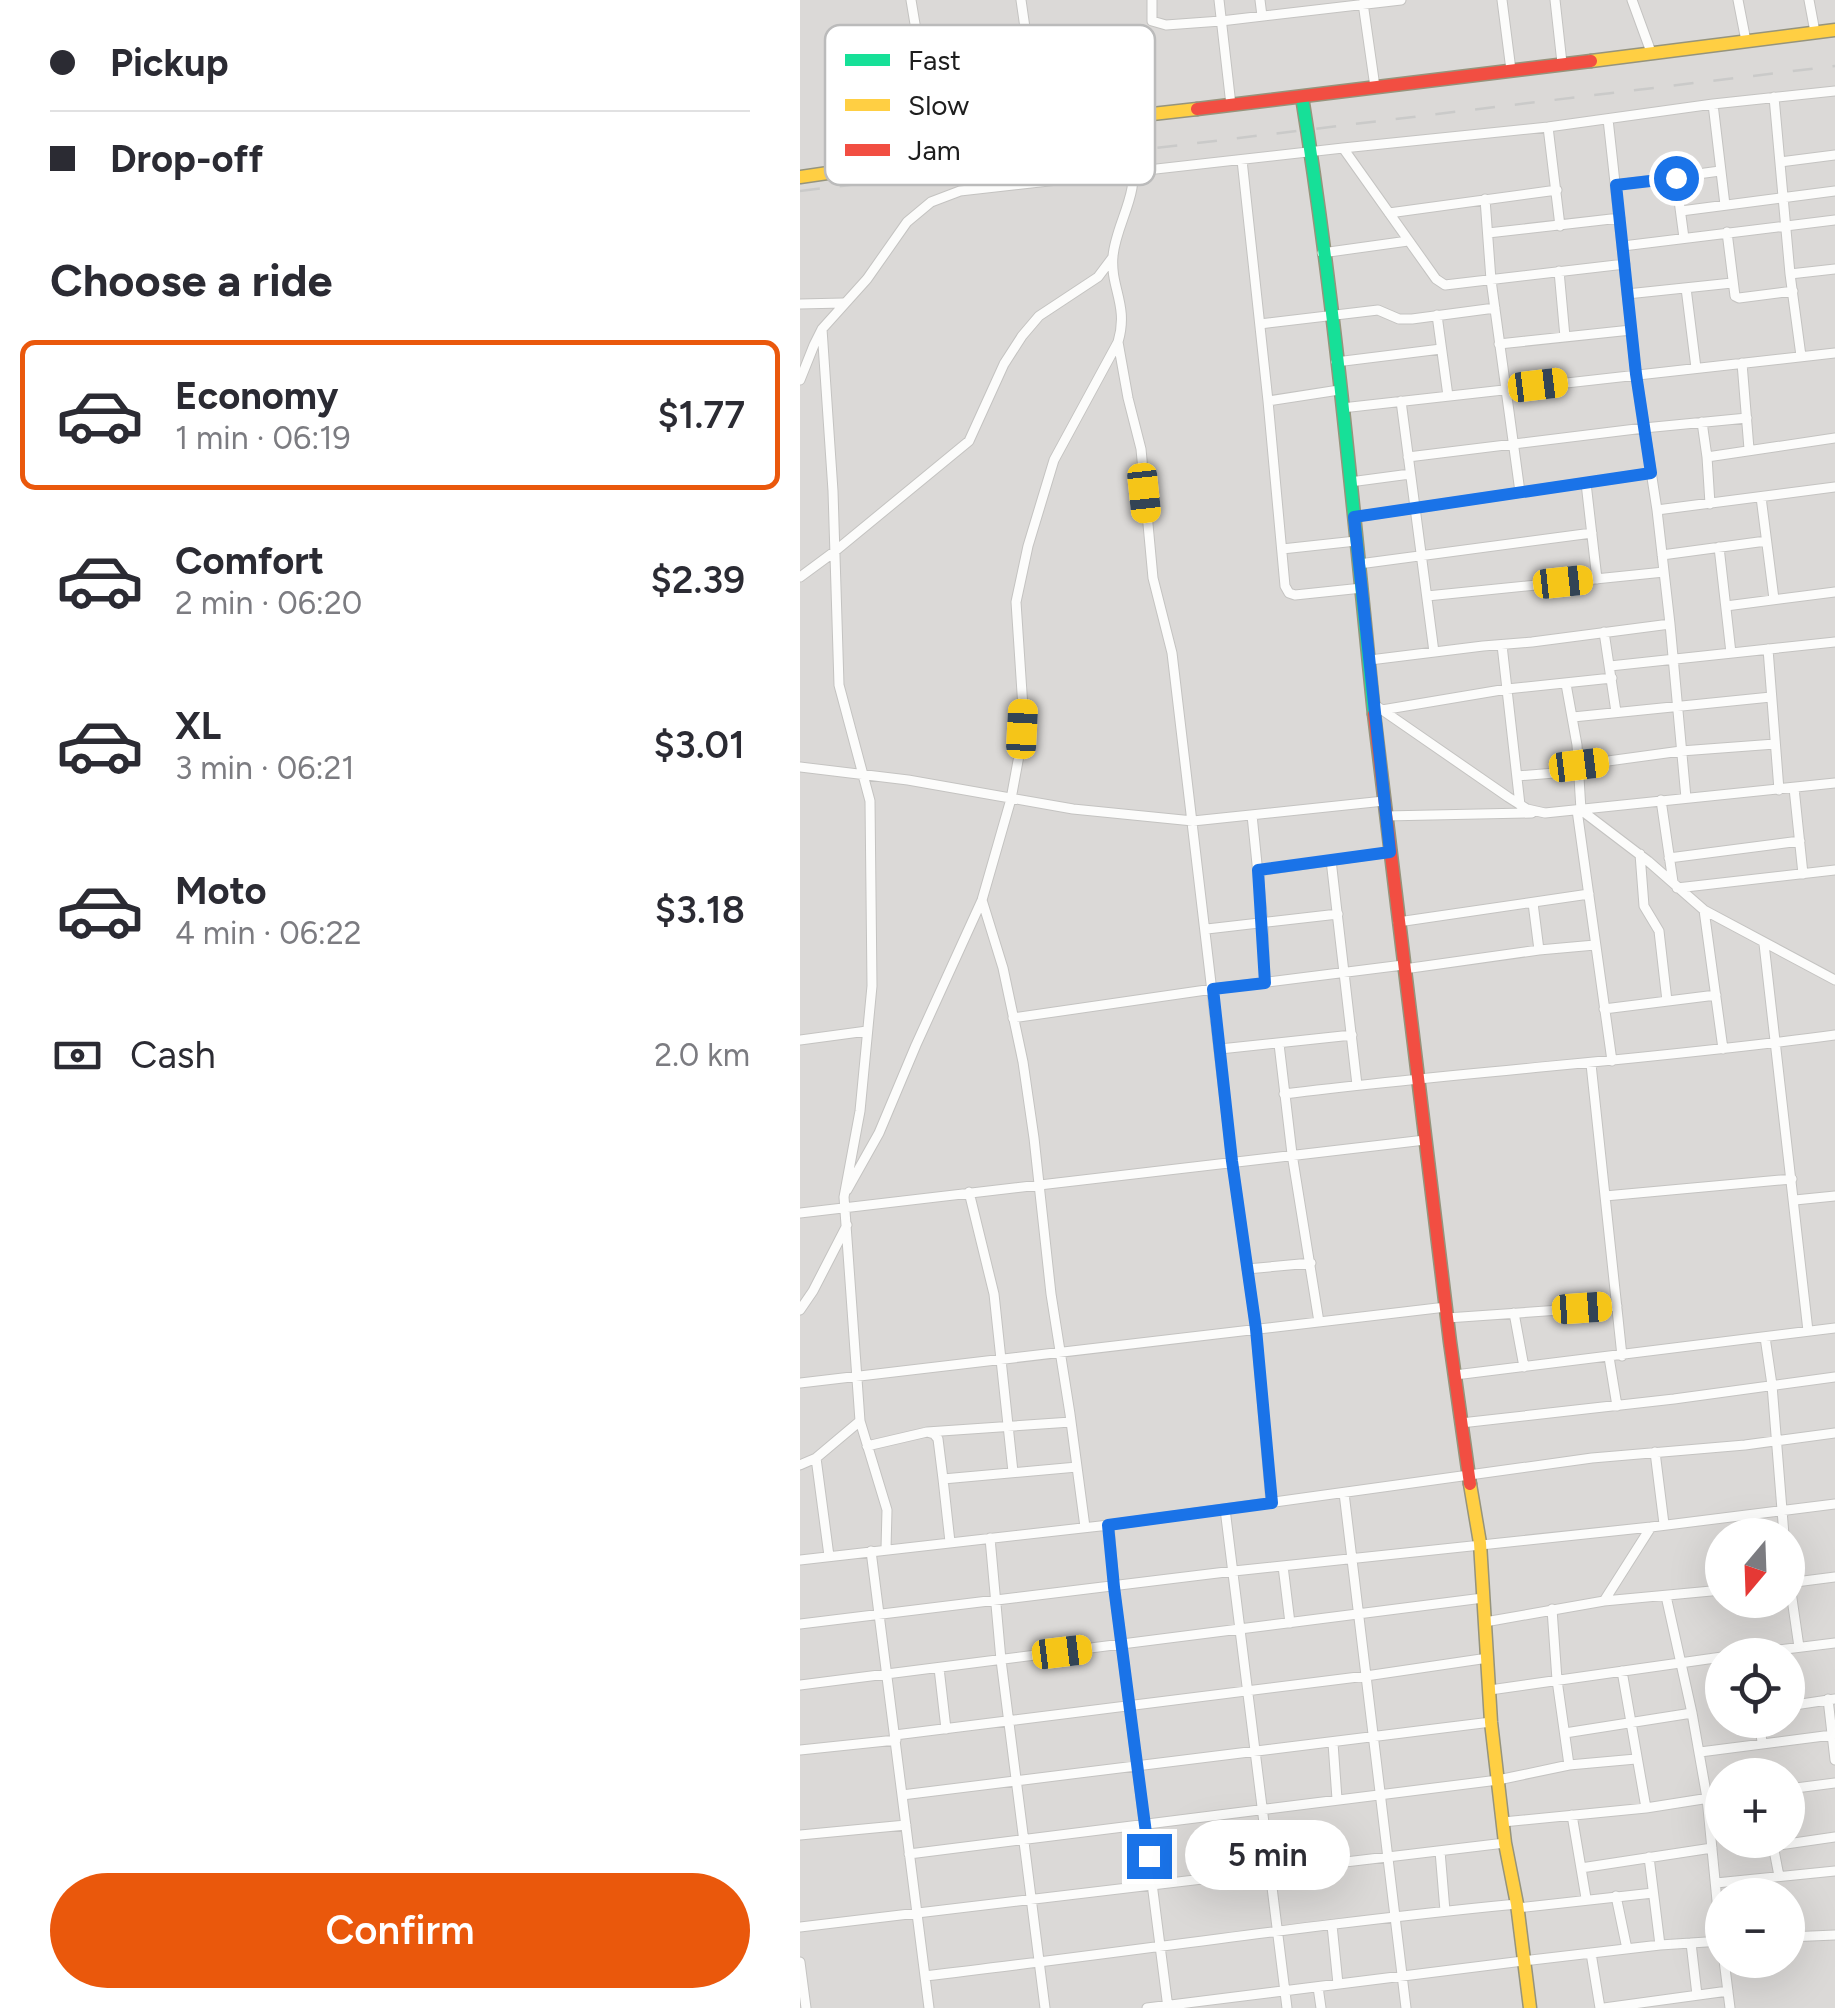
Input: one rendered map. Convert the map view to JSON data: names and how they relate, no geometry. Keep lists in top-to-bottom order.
{
  "legend": ["Fast", "Slow", "Jam"],
  "north": "bottom",
  "page": {
    "banner": ["Pickup", "Drop-off"],
    "heading": "Choose a ride",
    "list": [
      {
        "name": "Economy",
        "note": "1 min · 06:19",
        "value": "$1.77"
      },
      {
        "name": "Comfort",
        "note": "2 min · 06:20",
        "value": "$2.39"
      },
      {
        "name": "XL",
        "note": "3 min · 06:21",
        "value": "$3.01"
      },
      {
        "name": "Moto",
        "note": "4 min · 06:22",
        "value": "$3.18"
      }
    ],
    "pay": ["Cash", "2.0 km"],
    "map_buttons": ["+", "−"],
    "bubble": "5 min",
    "buttons": "Confirm"
  }
}
